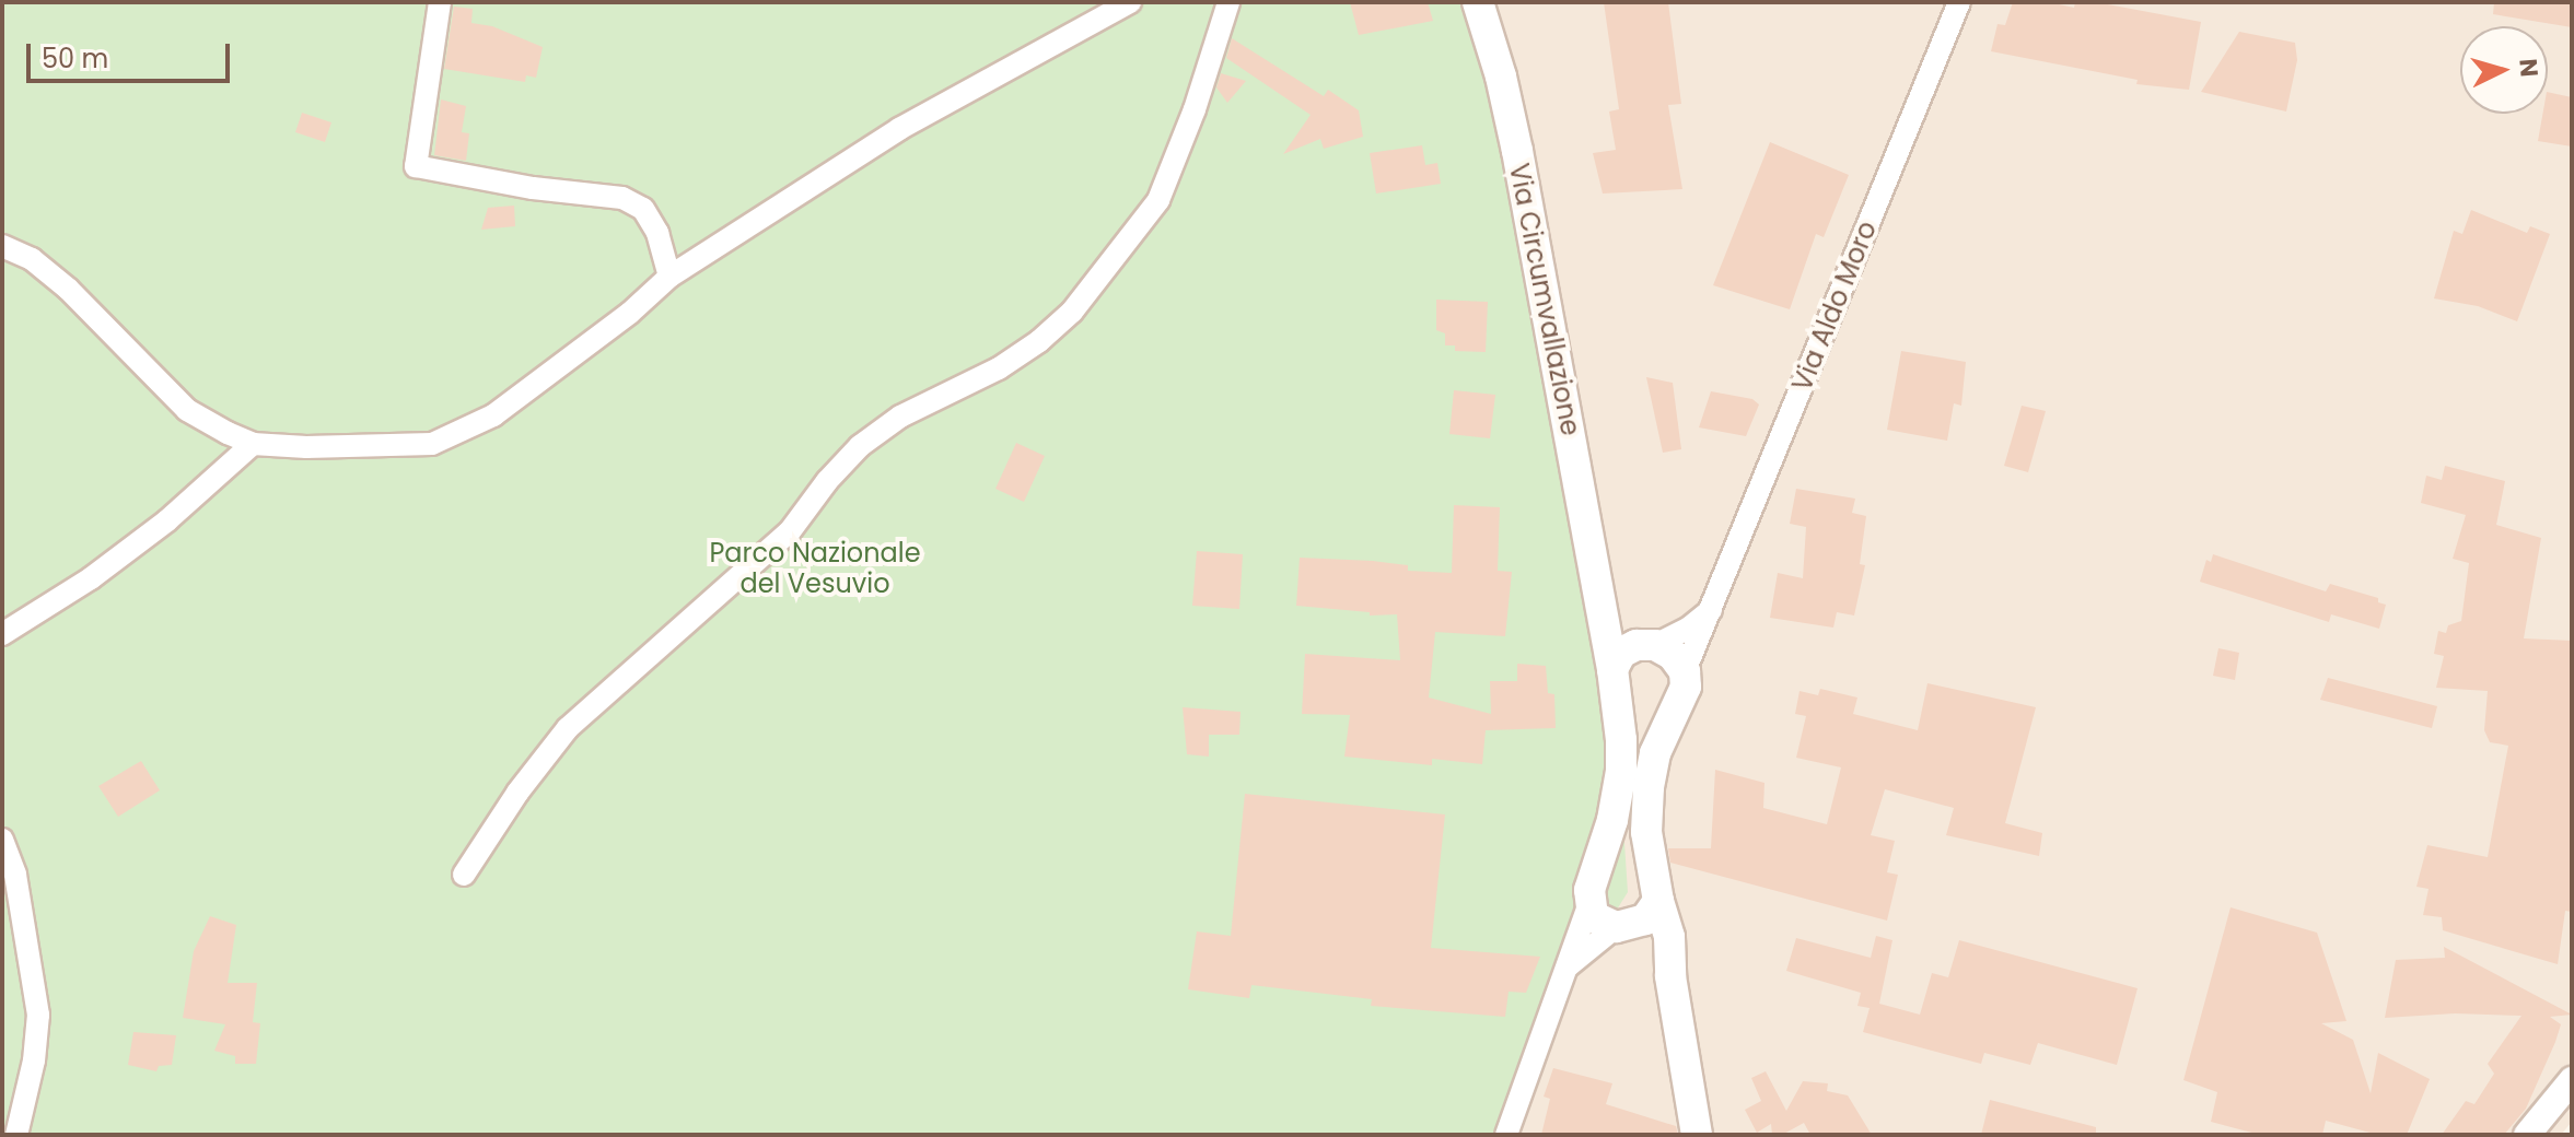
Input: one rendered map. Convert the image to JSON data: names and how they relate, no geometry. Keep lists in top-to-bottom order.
{
  "streets": {
    "main road": ["Via Circumvallazione"],
    "street": ["Via Aldo Moro"]
  },
  "crossings": [
    ["Via Circumvallazione", "Via Aldo Moro"]
  ],
  "parks": ["Parco Nazionale del Vesuvio"],
  "scale_bar": "50 m",
  "north": "right"
}
